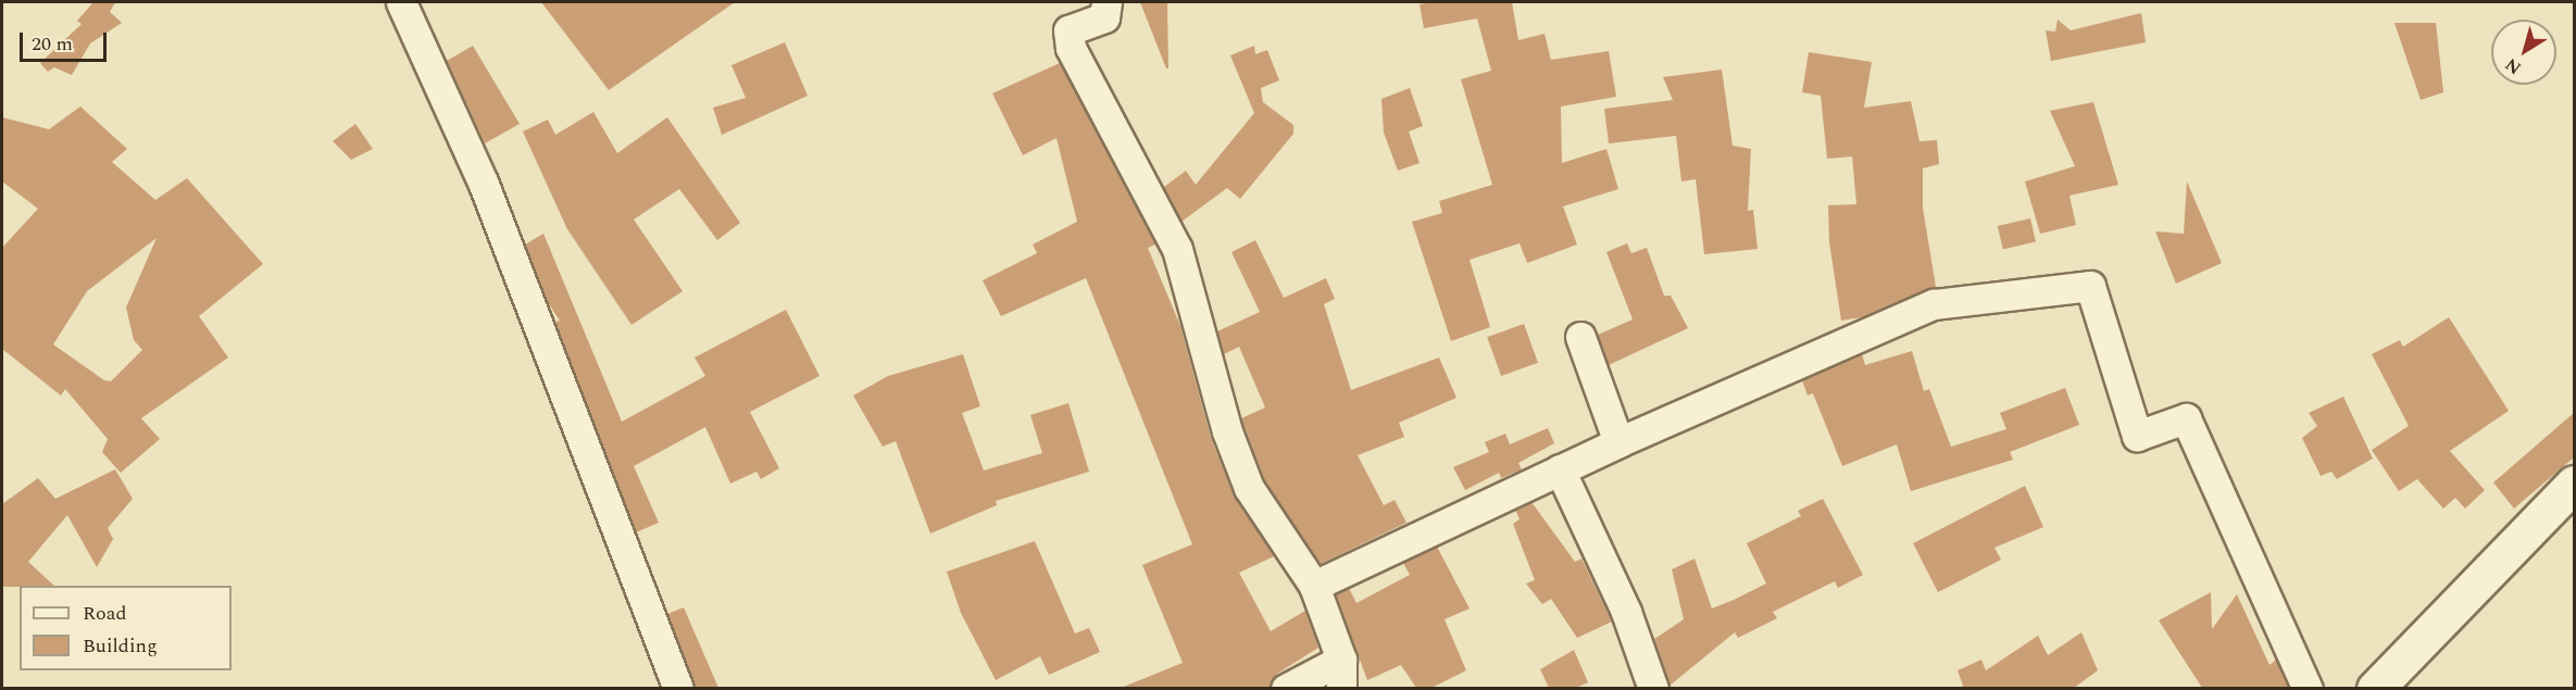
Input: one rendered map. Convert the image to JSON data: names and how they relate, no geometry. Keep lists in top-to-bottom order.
{
  "legend": ["Road", "Building"],
  "scale_bar": "20 m",
  "north": "bottom left"
}
